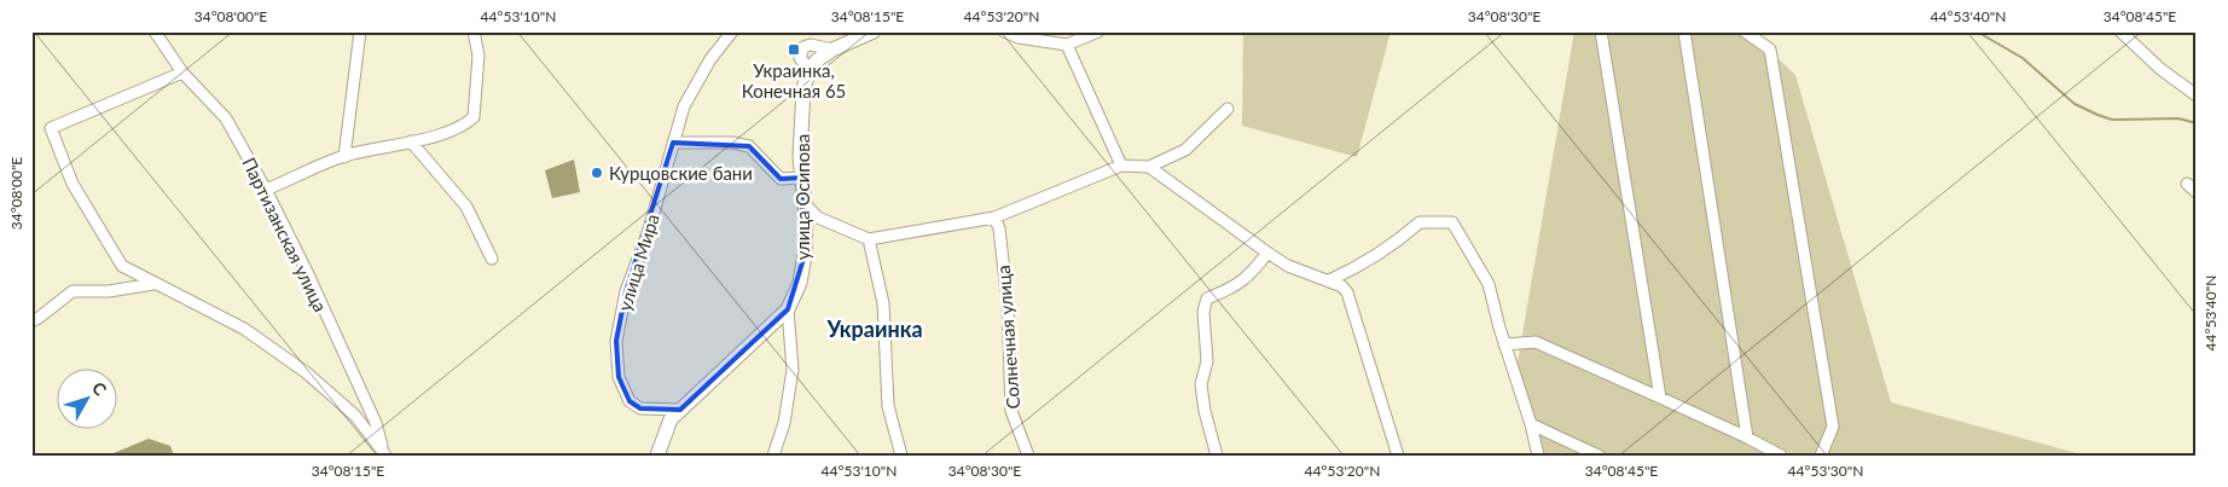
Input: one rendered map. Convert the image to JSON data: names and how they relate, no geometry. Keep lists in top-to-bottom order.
{
  "streets": {
    "main road": ["улица Осипова"],
    "street": ["Партизанская улица", "улица Мира", "Солнечная улица"]
  },
  "crossings": [
    ["улица Осипова", "улица Мира"]
  ],
  "districts": ["Украинка"],
  "places": {
    "transit": ["Украинка, Конечная 65"],
    "other": ["Курцовские бани"]
  },
  "north": "top right",
  "coordinates": [
    "34°08'00\"E",
    "44°53'10\"N",
    "34°08'15\"E",
    "44°53'20\"N",
    "34°08'30\"E",
    "44°53'40\"N",
    "34°08'45\"E",
    "44°53'30\"N"
  ]
}
